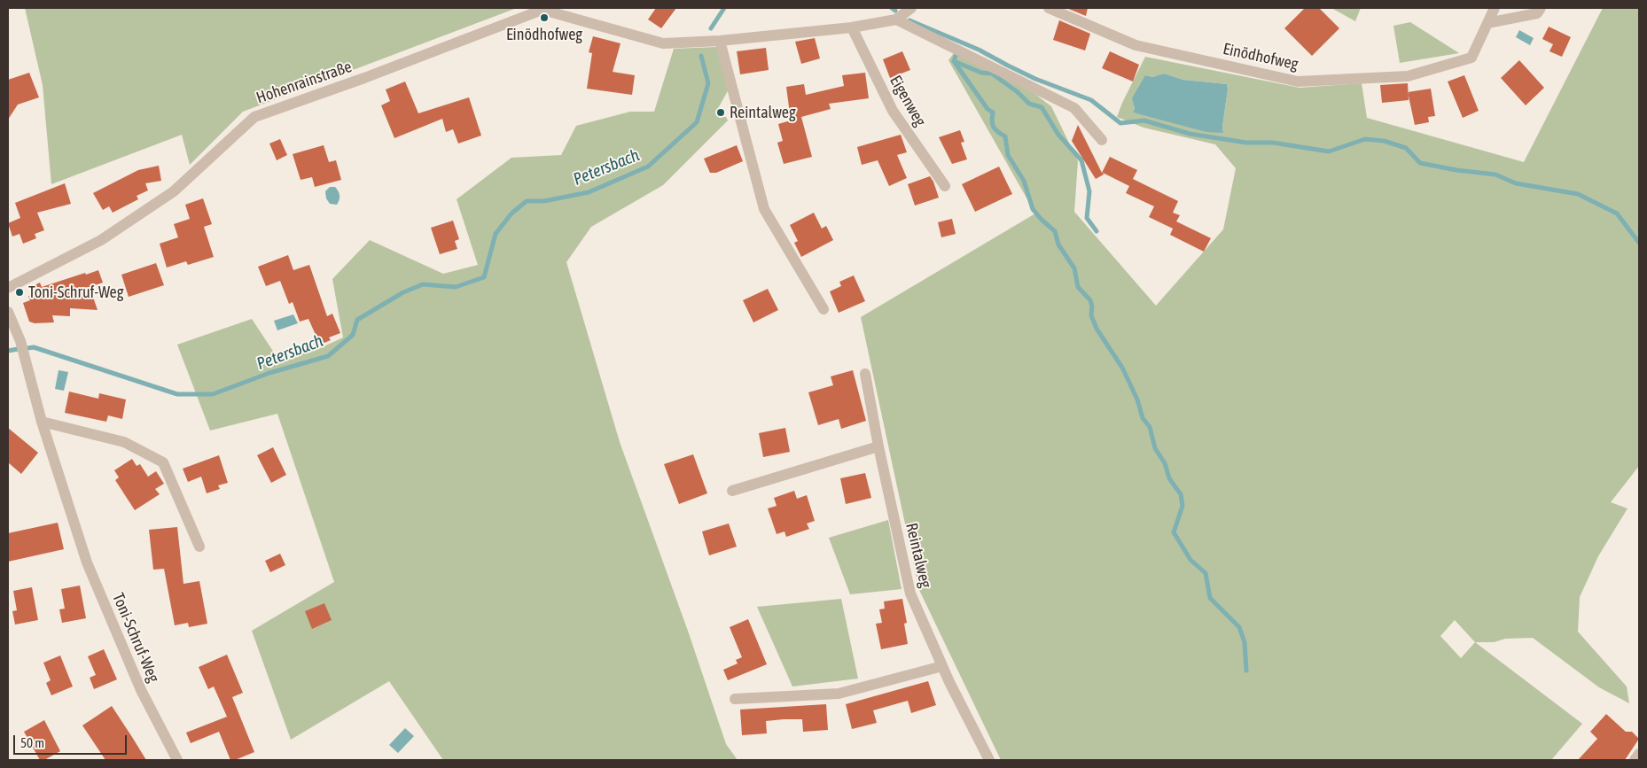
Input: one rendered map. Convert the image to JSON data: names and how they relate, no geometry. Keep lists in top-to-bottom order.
{
  "streets": {
    "street": [
      "Einödhofweg",
      "Hohenrainstraße",
      "Eigenweg",
      "Reintalweg",
      "Toni-Schruf-Weg"
    ]
  },
  "water": ["Petersbach"],
  "places": ["Einödhofweg", "Reintalweg", "Toni-Schruf-Weg"],
  "scale_bar": "50 m"
}
